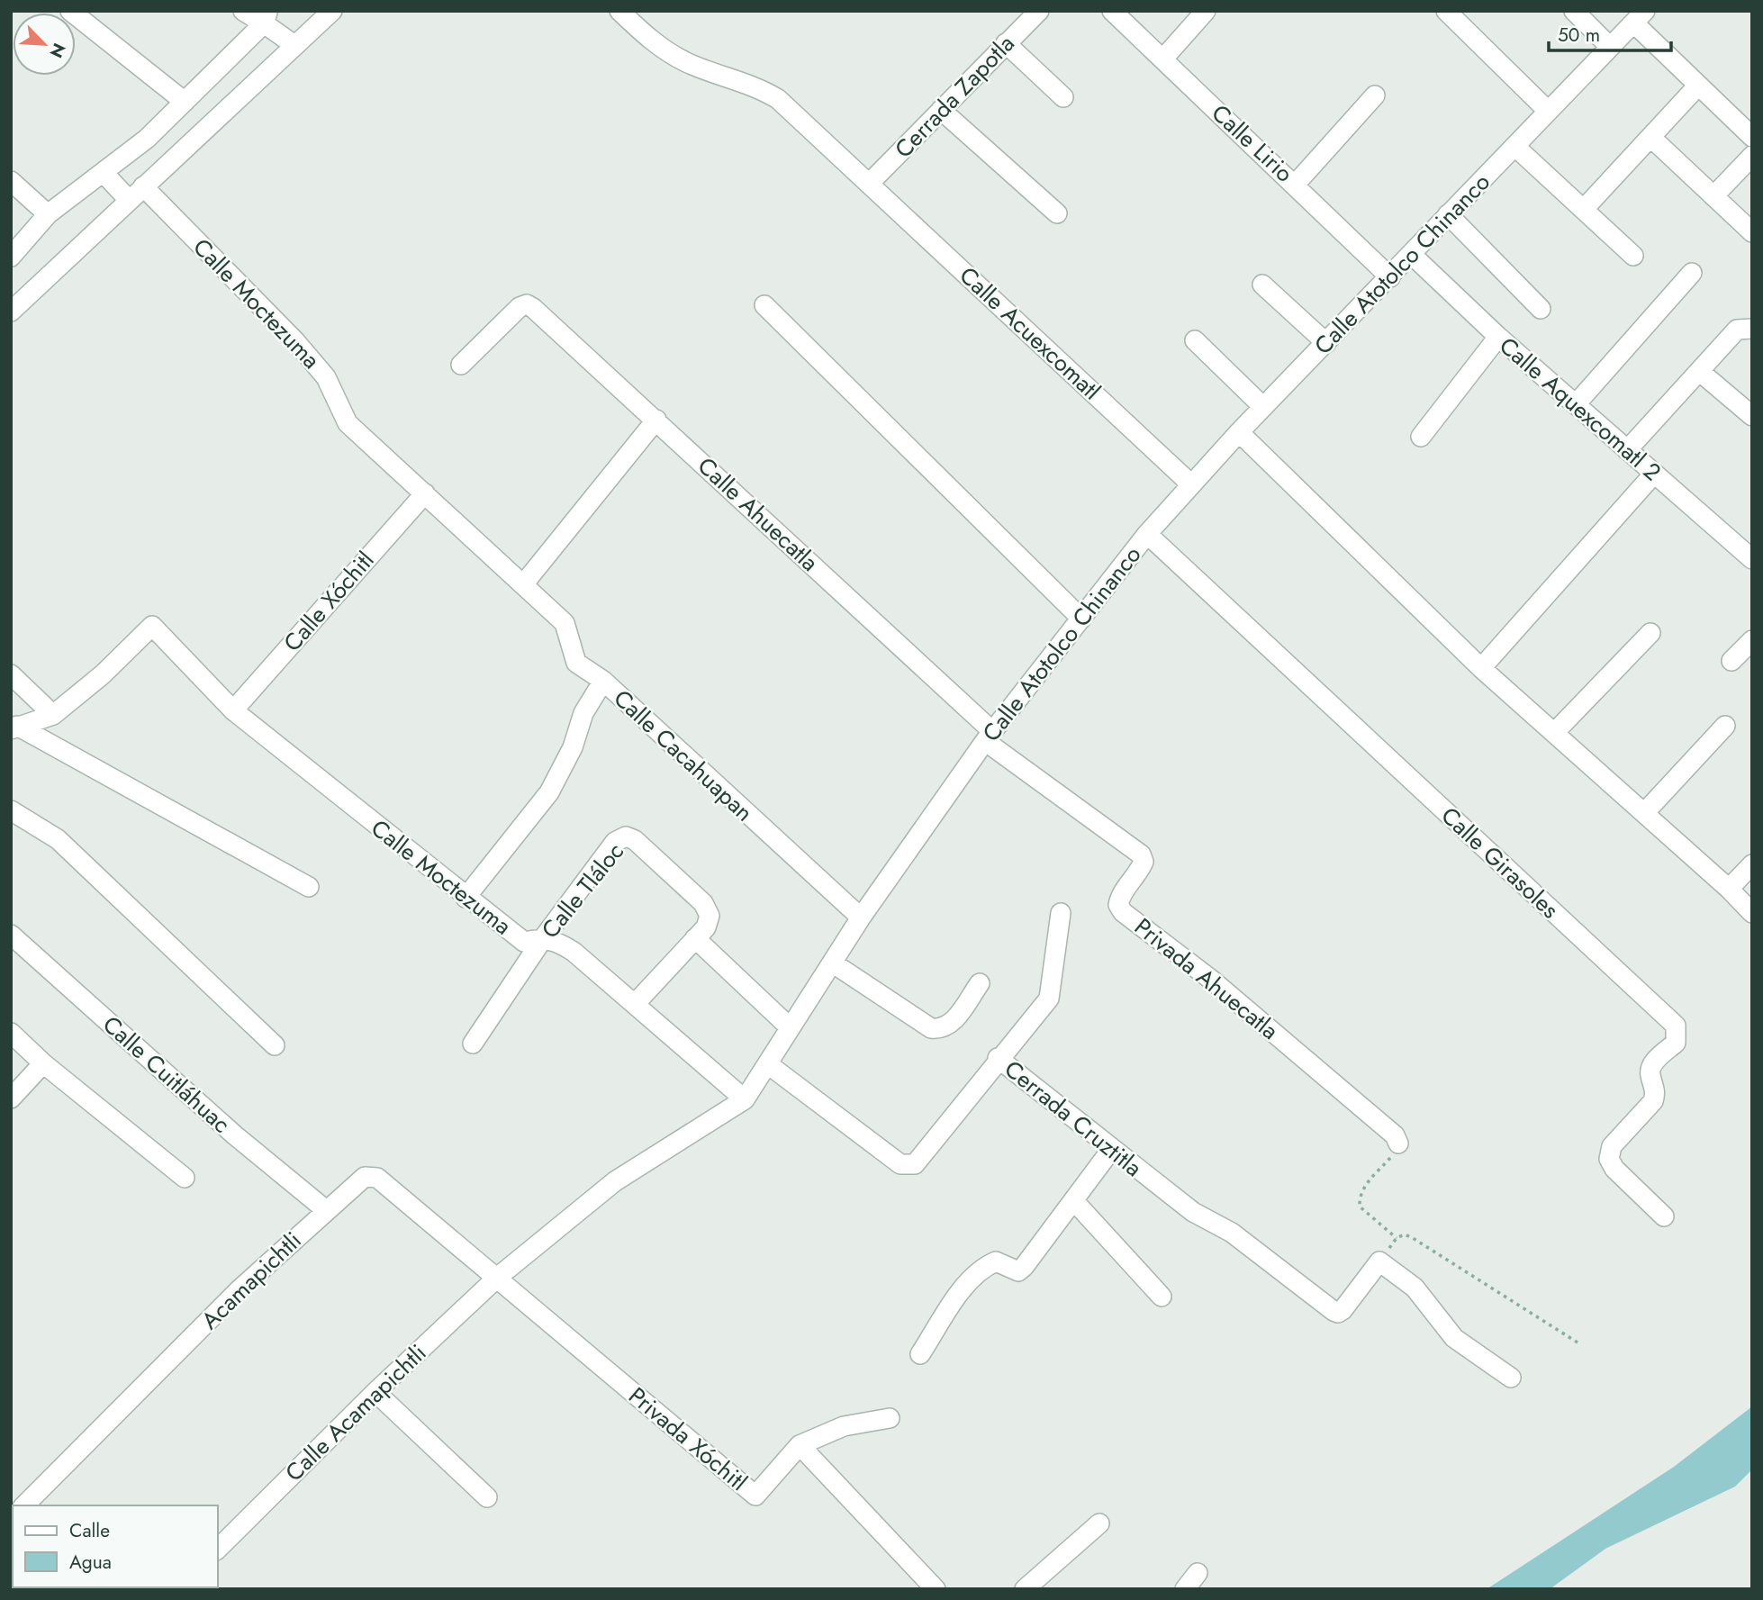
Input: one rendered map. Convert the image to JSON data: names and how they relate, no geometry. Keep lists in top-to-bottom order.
{
  "streets": {
    "street": [
      "Cerrada Zapotla",
      "Calle Lirio",
      "Calle Atotolco Chinanco",
      "Calle Moctezuma",
      "Calle Acuexcomatl",
      "Calle Aquexcomatl 2",
      "Calle Ahuecatla",
      "Calle Xóchitl",
      "Calle Cacahuapan",
      "Calle Girasoles",
      "Calle Tláloc",
      "Privada Ahuecatla",
      "Calle Cuitláhuac",
      "Cerrada Cruztitla",
      "Acamapichtli",
      "Calle Acamapichtli",
      "Privada Xóchitl"
    ]
  },
  "crossings": [
    ["Cerrada Zapotla", "Calle Acuexcomatl"],
    ["Calle Lirio", "Calle Atotolco Chinanco"],
    ["Calle Atotolco Chinanco", "Calle Moctezuma"],
    ["Calle Atotolco Chinanco", "Calle Acuexcomatl"],
    ["Calle Atotolco Chinanco", "Calle Aquexcomatl 2"],
    ["Calle Atotolco Chinanco", "Calle Ahuecatla"],
    ["Calle Atotolco Chinanco", "Calle Cacahuapan"],
    ["Calle Atotolco Chinanco", "Calle Girasoles"],
    ["Calle Atotolco Chinanco", "Privada Ahuecatla"],
    ["Calle Atotolco Chinanco", "Cerrada Cruztitla"],
    ["Calle Atotolco Chinanco", "Acamapichtli"],
    ["Calle Atotolco Chinanco", "Calle Acamapichtli"],
    ["Calle Atotolco Chinanco", "Privada Xóchitl"],
    ["Calle Moctezuma", "Calle Xóchitl"],
    ["Calle Moctezuma", "Calle Cacahuapan"],
    ["Calle Moctezuma", "Calle Tláloc"],
    ["Calle Ahuecatla", "Privada Ahuecatla"],
    ["Calle Cuitláhuac", "Acamapichtli"],
    ["Acamapichtli", "Calle Acamapichtli"],
    ["Acamapichtli", "Privada Xóchitl"],
    ["Calle Acamapichtli", "Privada Xóchitl"]
  ],
  "legend": ["Calle", "Agua"],
  "scale_bar": "50 m",
  "north": "bottom right"
}
